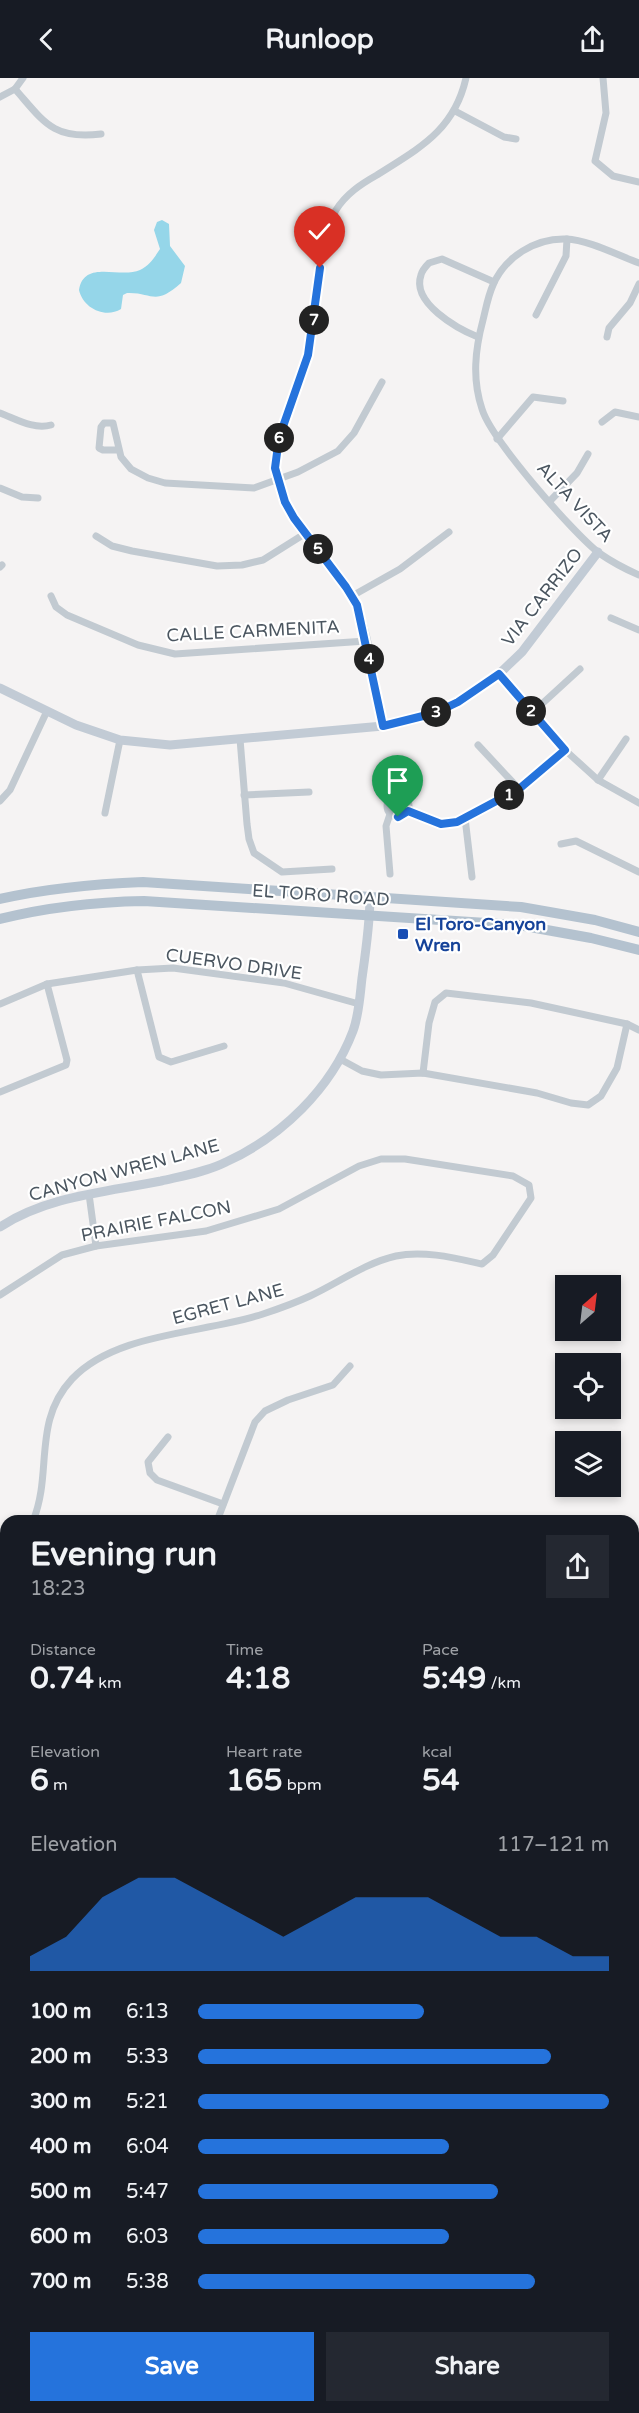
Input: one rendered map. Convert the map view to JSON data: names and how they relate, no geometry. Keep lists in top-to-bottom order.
{
  "streets": {
    "main road": ["EL TORO ROAD"],
    "street": [
      "ALTA VISTA",
      "VIA CARRIZO",
      "CALLE CARMENITA",
      "CUERVO DRIVE",
      "CANYON WREN LANE",
      "PRAIRIE FALCON",
      "EGRET LANE"
    ]
  },
  "crossings": [
    ["ALTA VISTA", "VIA CARRIZO"],
    ["EL TORO ROAD", "CANYON WREN LANE"],
    ["CUERVO DRIVE", "CANYON WREN LANE"],
    ["PRAIRIE FALCON", "EGRET LANE"]
  ],
  "places": {
    "transit": ["El Toro-Canyon Wren"]
  },
  "north": "top right",
  "page": {
    "header": "Runloop",
    "pins": [
      "7",
      "6",
      "5",
      "4",
      "2",
      "3",
      "1"
    ],
    "heading": ["Evening run", "18:23"],
    "stats": [
      ["Distance", "0.74 km"],
      ["Time", "4:18"],
      ["Pace", "5:49 /km"],
      ["Elevation", "6 m"],
      ["Heart rate", "165 bpm"],
      ["kcal", "54"]
    ],
    "chart": ["Elevation", "117–121 m"],
    "list": [
      {
        "name": "100 m",
        "note": "6:13"
      },
      {
        "name": "200 m",
        "note": "5:33"
      },
      {
        "name": "300 m",
        "note": "5:21"
      },
      {
        "name": "400 m",
        "note": "6:04"
      },
      {
        "name": "500 m",
        "note": "5:47"
      },
      {
        "name": "600 m",
        "note": "6:03"
      },
      {
        "name": "700 m",
        "note": "5:38"
      }
    ],
    "buttons": ["Save", "Share"]
  }
}
